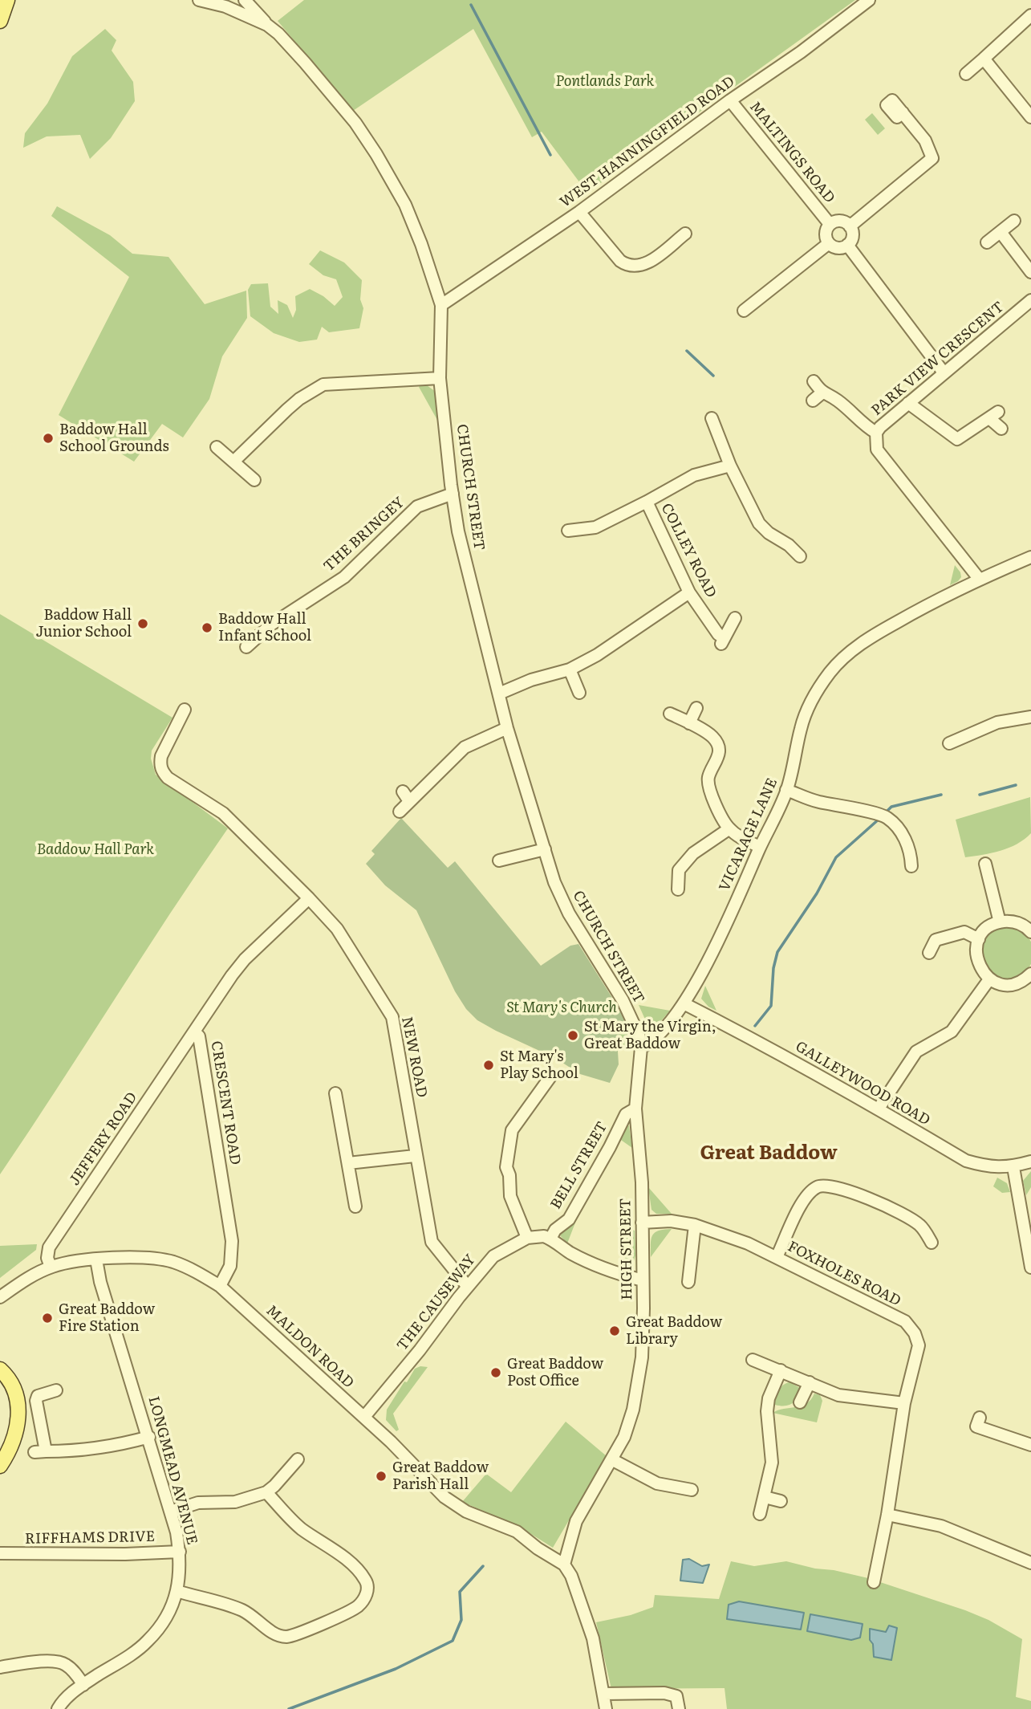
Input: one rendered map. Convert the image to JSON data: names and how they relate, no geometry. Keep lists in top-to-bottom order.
{
  "streets": {
    "street": [
      "WEST HANNINGFIELD ROAD",
      "MALTINGS ROAD",
      "PARK VIEW CRESCENT",
      "CHURCH STREET",
      "THE BRINGEY",
      "COLLEY ROAD",
      "VICARAGE LANE",
      "NEW ROAD",
      "GALLEYWOOD ROAD",
      "CRESCENT ROAD",
      "JEFFERY ROAD",
      "BELL STREET",
      "HIGH STREET",
      "FOXHOLES ROAD",
      "THE CAUSEWAY",
      "MALDON ROAD",
      "LONGMEAD AVENUE",
      "RIFFHAMS DRIVE"
    ]
  },
  "crossings": [
    ["WEST HANNINGFIELD ROAD", "MALTINGS ROAD"],
    ["WEST HANNINGFIELD ROAD", "CHURCH STREET"],
    ["PARK VIEW CRESCENT", "VICARAGE LANE"],
    ["CHURCH STREET", "THE BRINGEY"],
    ["CHURCH STREET", "HIGH STREET"],
    ["VICARAGE LANE", "GALLEYWOOD ROAD"],
    ["NEW ROAD", "CRESCENT ROAD"],
    ["NEW ROAD", "THE CAUSEWAY"],
    ["CRESCENT ROAD", "JEFFERY ROAD"],
    ["CRESCENT ROAD", "MALDON ROAD"],
    ["JEFFERY ROAD", "MALDON ROAD"],
    ["BELL STREET", "HIGH STREET"],
    ["HIGH STREET", "FOXHOLES ROAD"],
    ["HIGH STREET", "MALDON ROAD"],
    ["THE CAUSEWAY", "MALDON ROAD"],
    ["MALDON ROAD", "LONGMEAD AVENUE"],
    ["LONGMEAD AVENUE", "RIFFHAMS DRIVE"]
  ],
  "districts": ["Great Baddow"],
  "parks": ["Pontlands Park", "Baddow Hall Park", "St Mary's Church"],
  "places": [
    "Baddow Hall School Grounds",
    "Baddow Hall Junior School",
    "Baddow Hall Infant School",
    "St Mary the Virgin, Great Baddow",
    "St Mary's Play School",
    "Great Baddow Fire Station",
    "Great Baddow Library",
    "Great Baddow Post Office",
    "Great Baddow Parish Hall"
  ]
}
